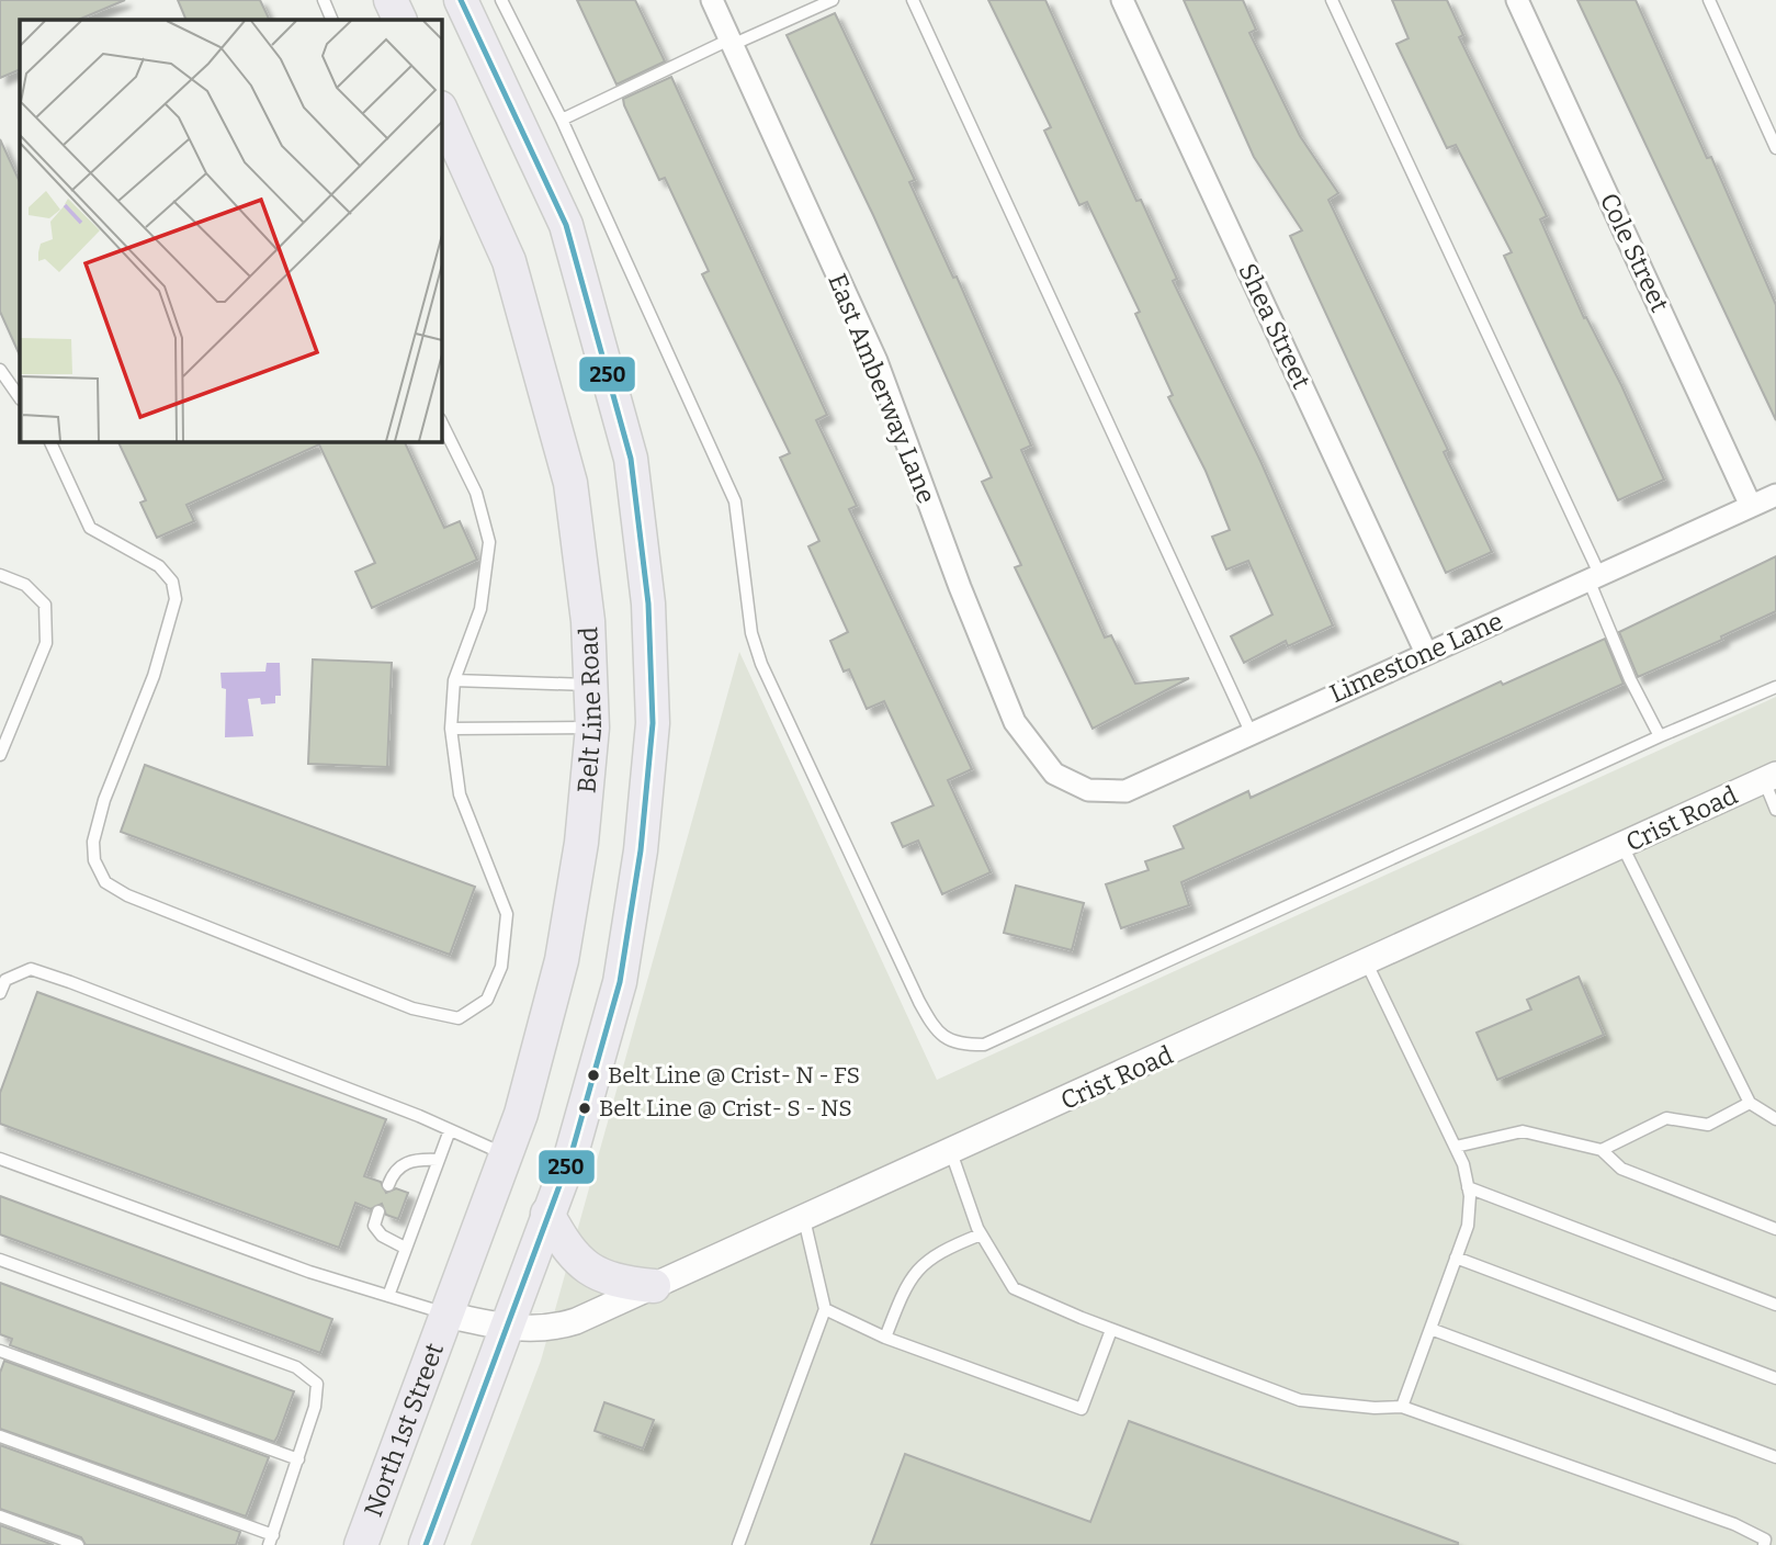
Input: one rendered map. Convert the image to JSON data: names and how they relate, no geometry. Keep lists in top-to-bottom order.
{
  "streets": {
    "main road": ["Belt Line Road", "North 1st Street"],
    "street": [
      "Cole Street",
      "Shea Street",
      "East Amberway Lane",
      "Limestone Lane",
      "Crist Road"
    ]
  },
  "crossings": [
    ["Cole Street", "Limestone Lane"],
    ["Shea Street", "Limestone Lane"],
    ["East Amberway Lane", "Limestone Lane"],
    ["Belt Line Road", "Crist Road"],
    ["Belt Line Road", "North 1st Street"],
    ["Crist Road", "North 1st Street"]
  ],
  "places": ["Belt Line @ Crist- N - FS", "Belt Line @ Crist- S - NS"],
  "lines": ["transit line 250"]
}
